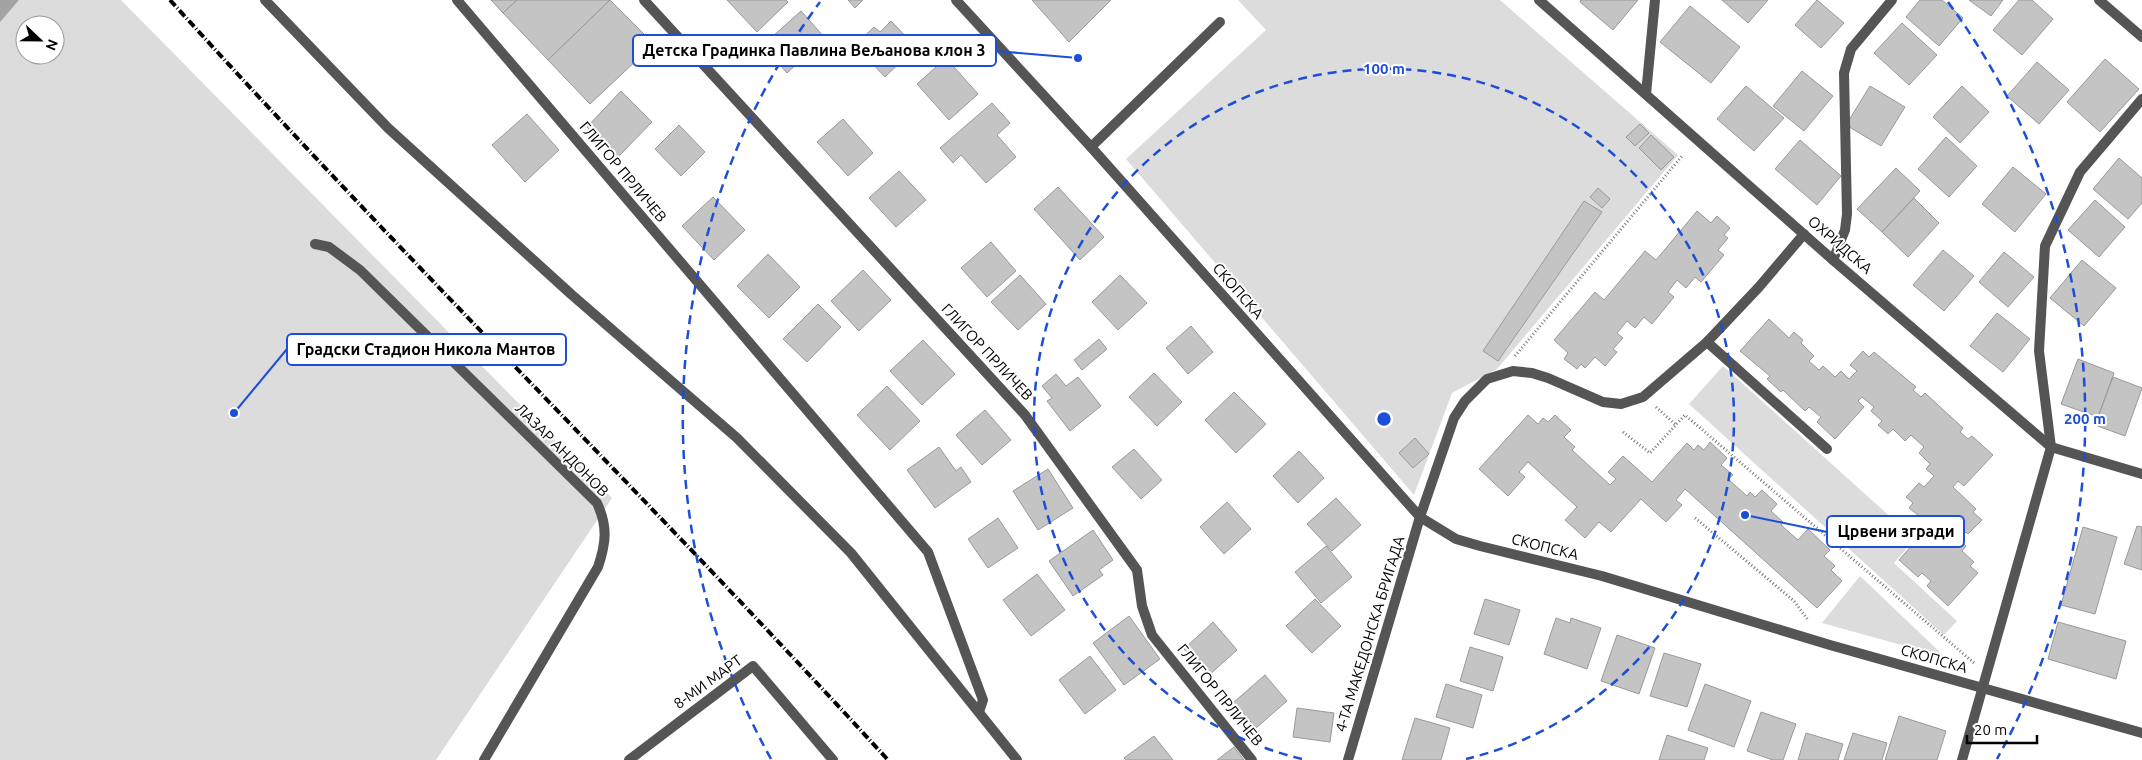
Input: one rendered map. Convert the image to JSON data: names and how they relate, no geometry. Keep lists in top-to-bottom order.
{
  "streets": {
    "street": [
      "ГЛИГОР ПРЛИЧЕВ",
      "ОХРИДСКА",
      "СКОПСКА",
      "ЛАЗАР АНДОНОВ",
      "4-ТА МАКЕДОНСКА БРИГАДА",
      "8-МИ МАРТ"
    ]
  },
  "crossings": [
    ["СКОПСКА", "4-ТА МАКЕДОНСКА БРИГАДА"]
  ],
  "places": ["Детска Градинка Павлина Вељанова клон 3", "Градски Стадион Никола Мантов", "Црвени згради"],
  "scale_bar": "20 m",
  "north": "right",
  "rings": ["100 m", "200 m"]
}
